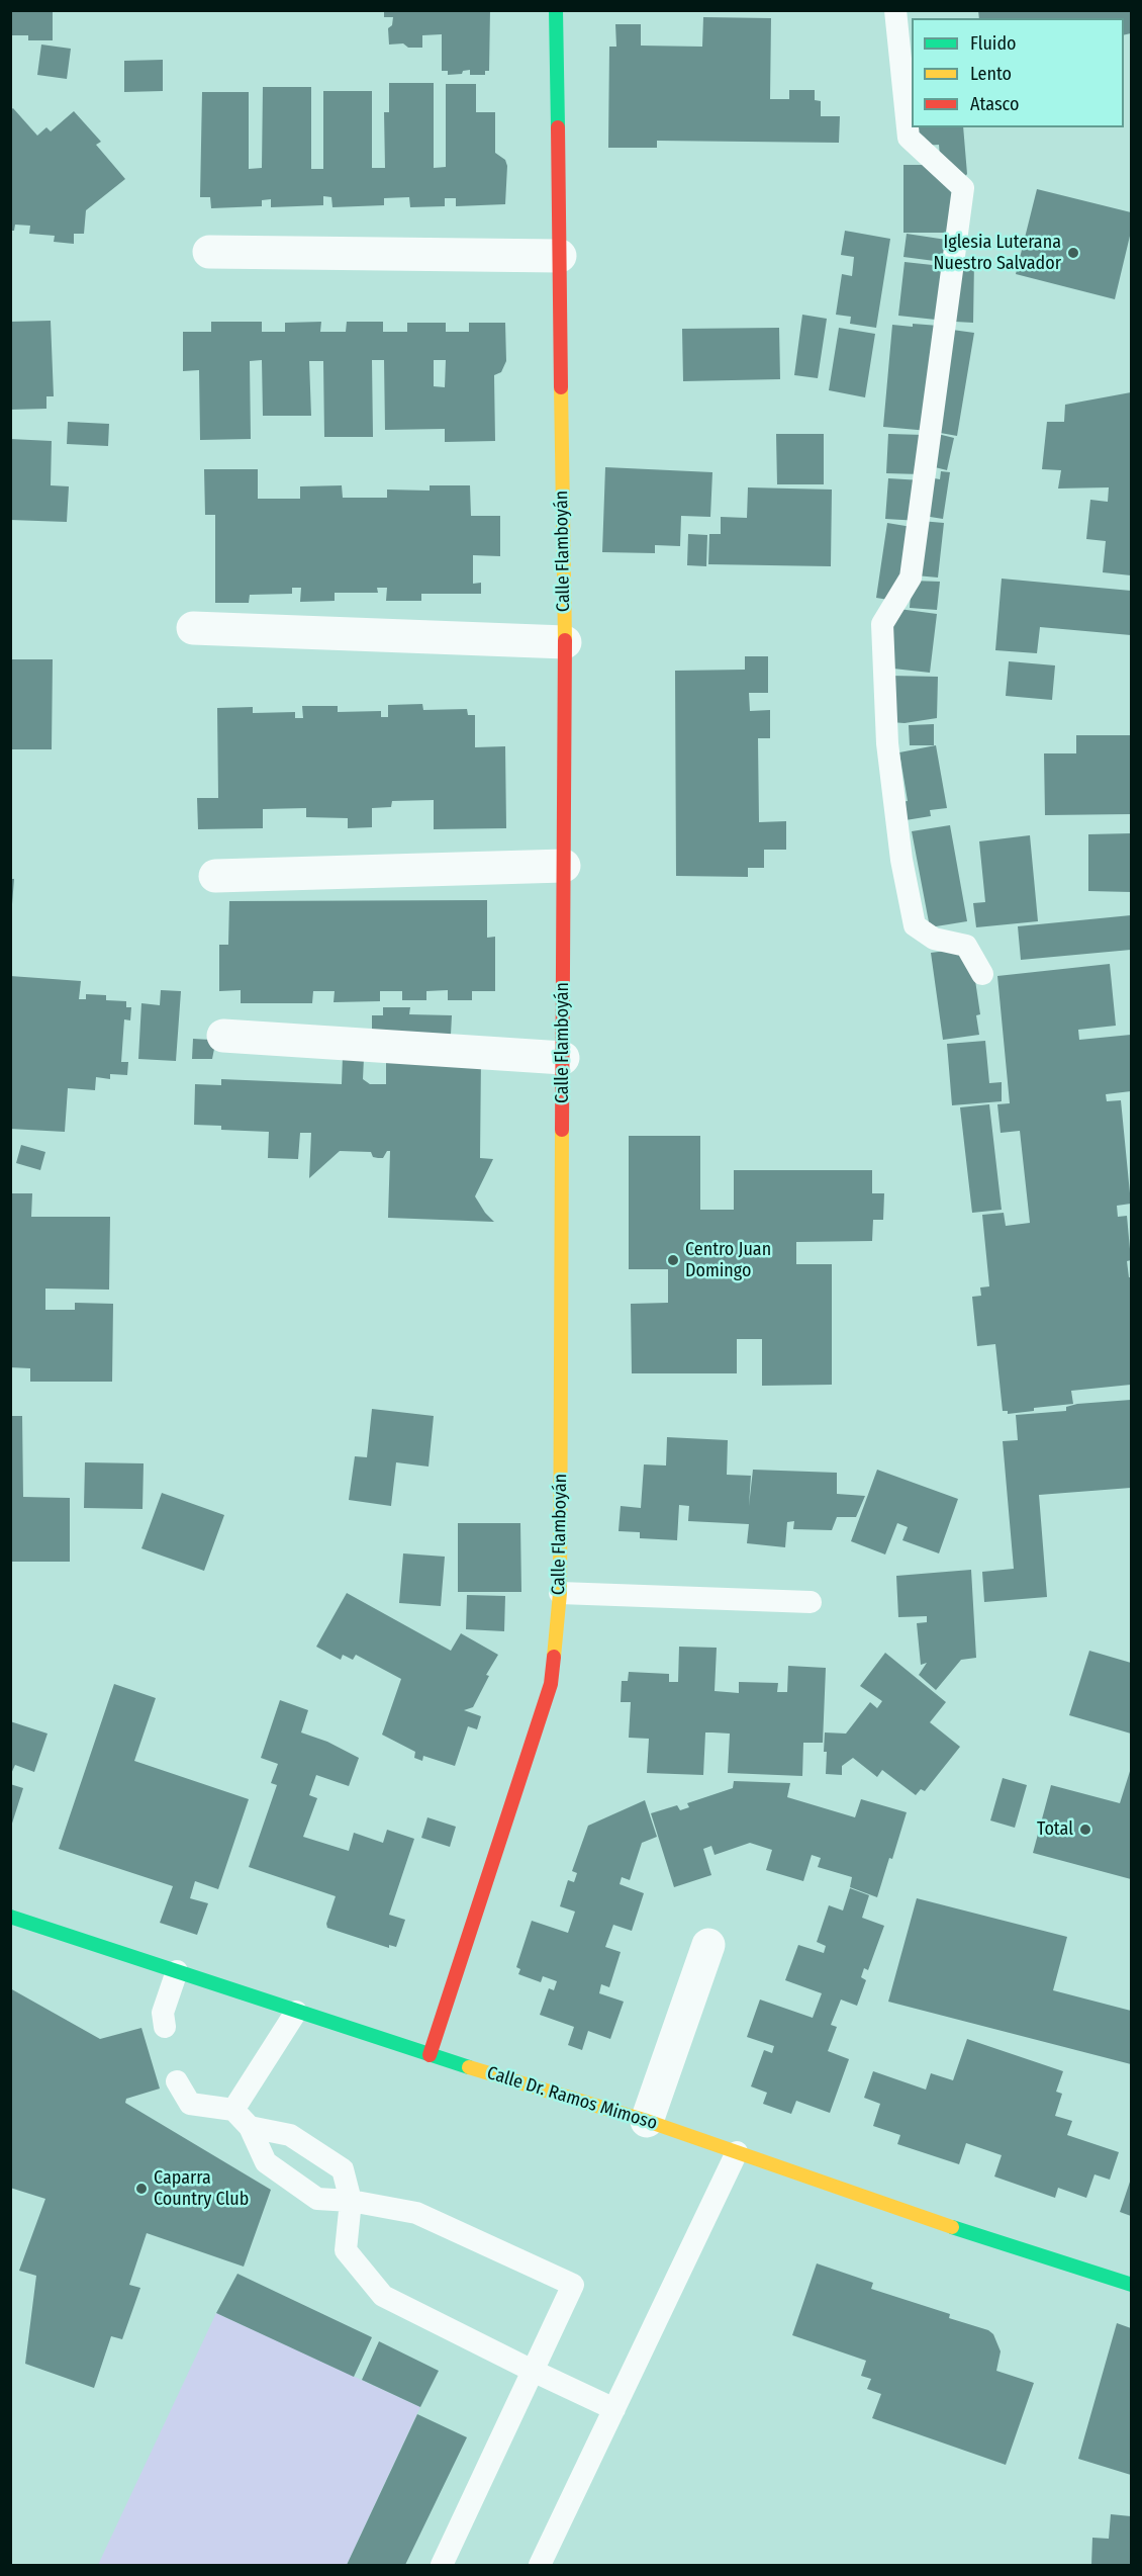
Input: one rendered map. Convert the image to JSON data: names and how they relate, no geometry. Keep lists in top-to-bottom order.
{
  "streets": {
    "street": ["Calle Flamboyán", "Calle Dr. Ramos Mimoso"]
  },
  "crossings": [
    ["Calle Flamboyán", "Calle Dr. Ramos Mimoso"]
  ],
  "places": [
    "Iglesia Luterana Nuestro Salvador",
    "Centro Juan Domingo",
    "Total",
    "Caparra Country Club"
  ],
  "legend": ["Fluido", "Lento", "Atasco"]
}
